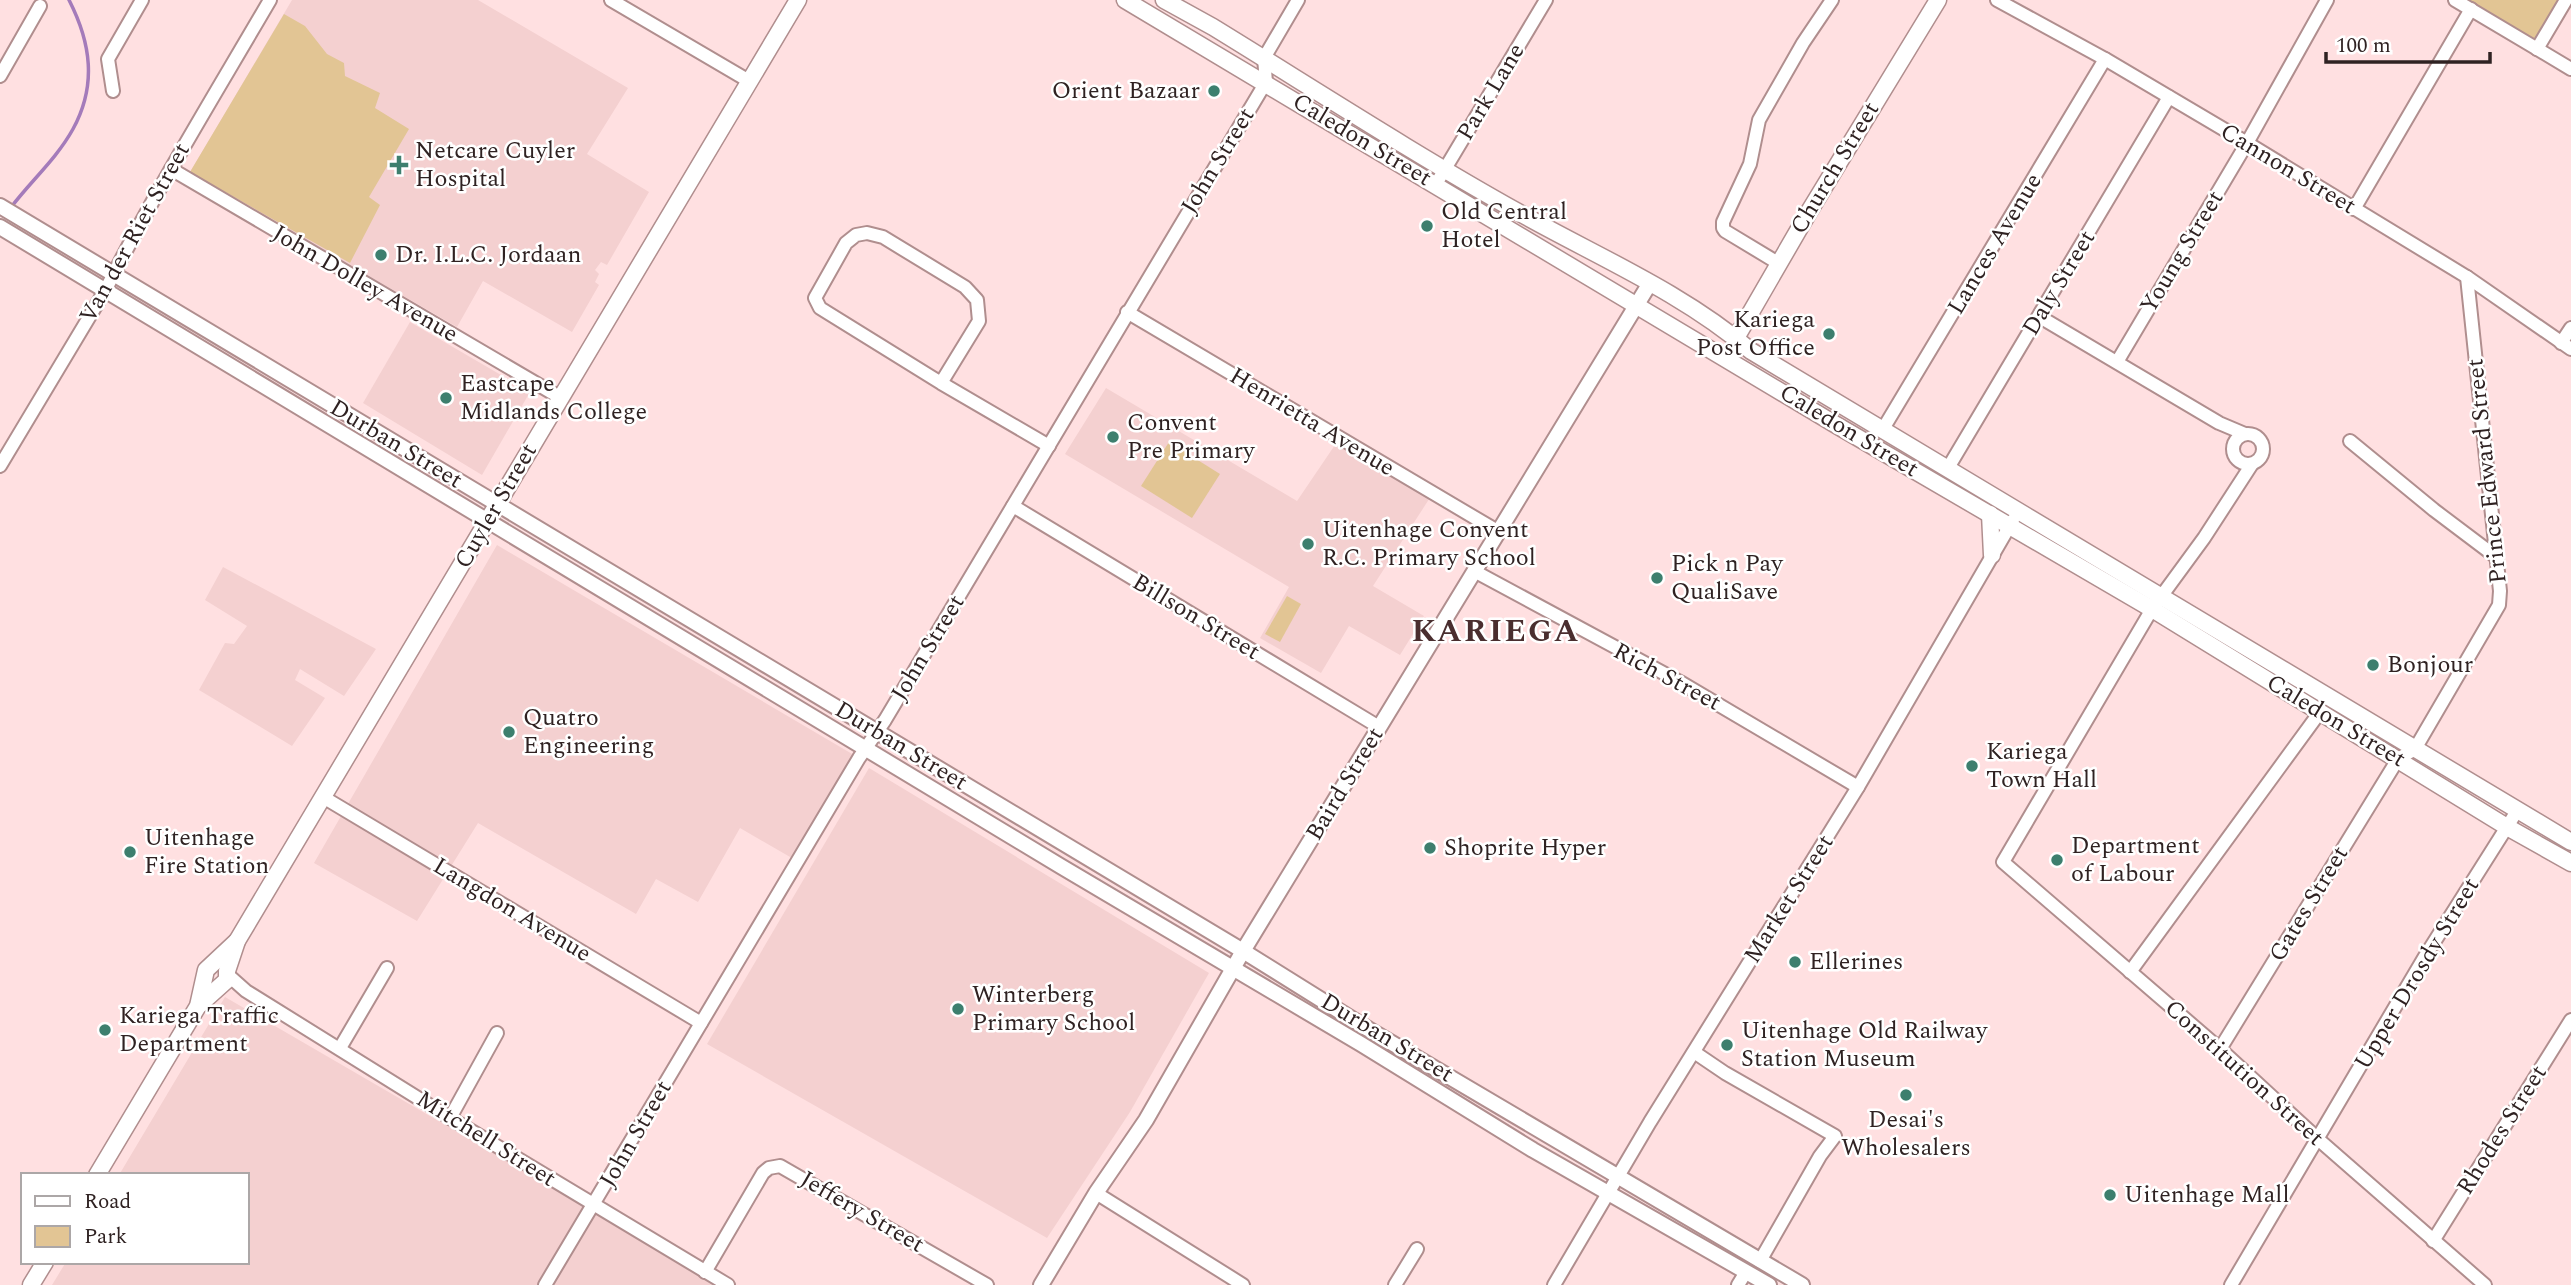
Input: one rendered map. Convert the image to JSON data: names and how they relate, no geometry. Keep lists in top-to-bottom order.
{
  "streets": {
    "main road": ["Caledon Street", "Church Street", "Cuyler Street"],
    "street": [
      "Park Lane",
      "John Street",
      "Cannon Street",
      "Van der Riet Street",
      "Lances Avenue",
      "Young Street",
      "Daly Street",
      "John Dolley Avenue",
      "Henrietta Avenue",
      "Durban Street",
      "Prince Edward Street",
      "Billson Street",
      "Rich Street",
      "Baird Street",
      "Market Street",
      "Gates Street",
      "Langdon Avenue",
      "Upper Drosdy Street",
      "Constitution Street",
      "Rhodes Street",
      "Mitchell Street",
      "Jeffery Street"
    ]
  },
  "crossings": [
    ["Park Lane", "Caledon Street"],
    ["Caledon Street", "John Street"],
    ["Caledon Street", "Church Street"],
    ["Caledon Street", "Lances Avenue"],
    ["Caledon Street", "Daly Street"],
    ["Caledon Street", "Prince Edward Street"],
    ["Caledon Street", "Baird Street"],
    ["Caledon Street", "Market Street"],
    ["Caledon Street", "Gates Street"],
    ["Caledon Street", "Upper Drosdy Street"],
    ["Caledon Street", "Constitution Street"],
    ["John Street", "Henrietta Avenue"],
    ["John Street", "Durban Street"],
    ["John Street", "Billson Street"],
    ["John Street", "Langdon Avenue"],
    ["John Street", "Mitchell Street"],
    ["Cannon Street", "Lances Avenue"],
    ["Cannon Street", "Young Street"],
    ["Cannon Street", "Daly Street"],
    ["Cannon Street", "Prince Edward Street"],
    ["Van der Riet Street", "John Dolley Avenue"],
    ["Van der Riet Street", "Durban Street"],
    ["John Dolley Avenue", "Cuyler Street"],
    ["Henrietta Avenue", "Baird Street"],
    ["Durban Street", "Cuyler Street"],
    ["Durban Street", "Baird Street"],
    ["Durban Street", "Market Street"],
    ["Prince Edward Street", "Gates Street"],
    ["Cuyler Street", "Langdon Avenue"],
    ["Cuyler Street", "Mitchell Street"],
    ["Billson Street", "Baird Street"],
    ["Rich Street", "Baird Street"],
    ["Rich Street", "Market Street"],
    ["Gates Street", "Constitution Street"],
    ["Upper Drosdy Street", "Constitution Street"],
    ["Constitution Street", "Rhodes Street"],
    ["Mitchell Street", "Jeffery Street"]
  ],
  "districts": ["KARIEGA"],
  "places": {
    "other": [
      "Orient Bazaar",
      "Old Central Hotel",
      "Dr. I.L.C. Jordaan",
      "Kariega Post Office",
      "Eastcape Midlands College",
      "Convent Pre Primary",
      "Uitenhage Convent R.C. Primary School",
      "Pick n Pay QualiSave",
      "Bonjour",
      "Quatro Engineering",
      "Kariega Town Hall",
      "Shoprite Hyper",
      "Uitenhage Fire Station",
      "Department of Labour",
      "Ellerines",
      "Winterberg Primary School",
      "Kariega Traffic Department",
      "Uitenhage Old Railway Station Museum",
      "Desai's Wholesalers",
      "Uitenhage Mall"
    ],
    "health": ["Netcare Cuyler Hospital"]
  },
  "legend": ["Road", "Park"],
  "scale_bar": "100 m"
}
